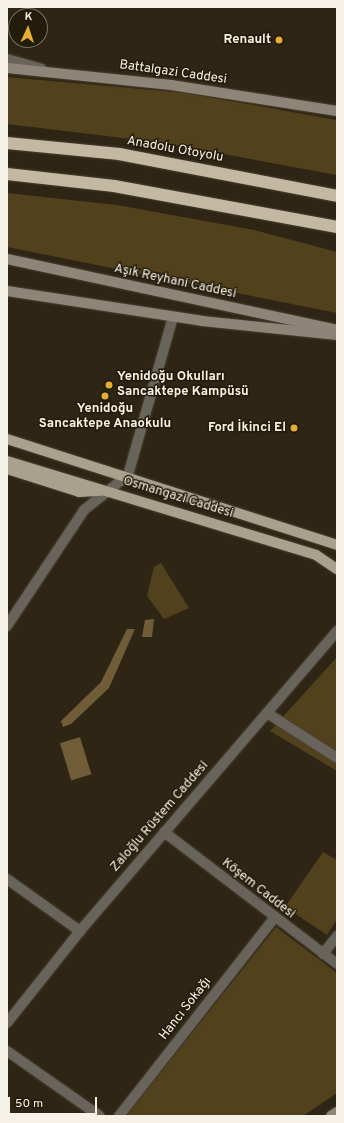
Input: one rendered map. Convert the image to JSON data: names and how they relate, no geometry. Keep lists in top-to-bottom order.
{
  "streets": {
    "highway": ["Anadolu Otoyolu"],
    "main road": ["Battalgazi Caddesi", "Aşık Reyhani Caddesi", "Osmangazi Caddesi"],
    "street": ["Zaloğlu Rüstem Caddesi", "Köşem Caddesi", "Hancı Sokağı"]
  },
  "crossings": [
    ["Zaloğlu Rüstem Caddesi", "Köşem Caddesi"],
    ["Köşem Caddesi", "Hancı Sokağı"]
  ],
  "places": [
    "Renault",
    "Yenidoğu Okulları Sancaktepe Kampüsü",
    "Yenidoğu Sancaktepe Anaokulu",
    "Ford İkinci El"
  ],
  "scale_bar": "50 m",
  "north": "top"
}
